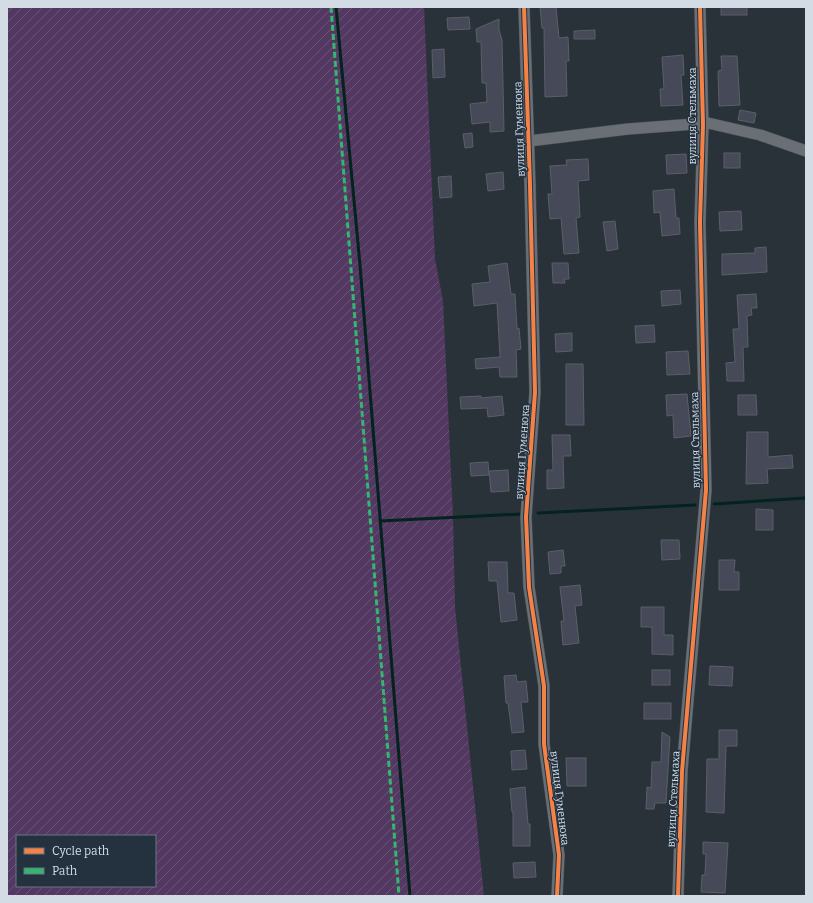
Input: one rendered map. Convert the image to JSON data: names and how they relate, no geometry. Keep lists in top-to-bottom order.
{
  "streets": {
    "street": ["вулиця Стельмаха", "вулиця Гуменюка"]
  },
  "legend": ["Cycle path", "Path"]
}
